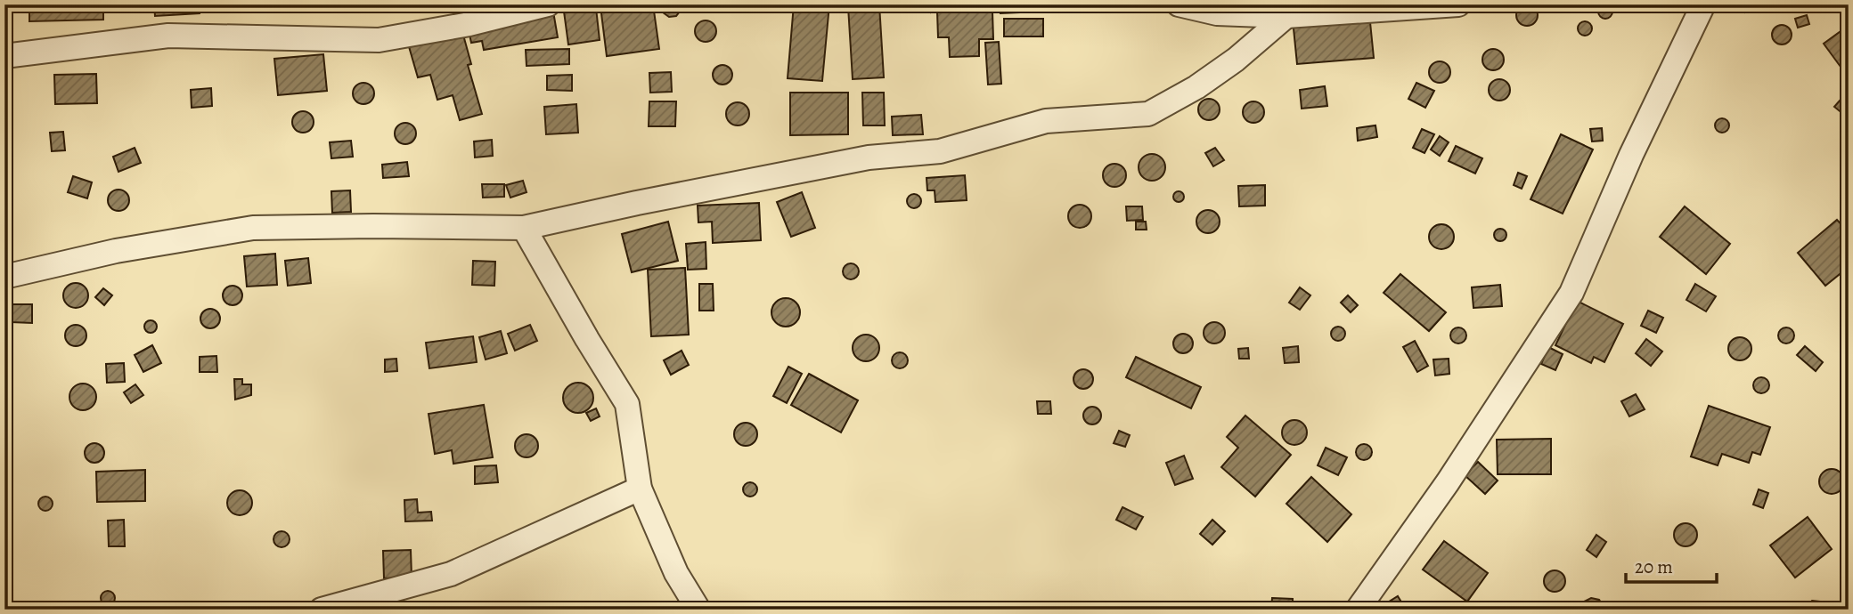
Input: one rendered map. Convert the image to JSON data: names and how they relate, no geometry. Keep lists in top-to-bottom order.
{
  "scale_bar": "20 m"
}
